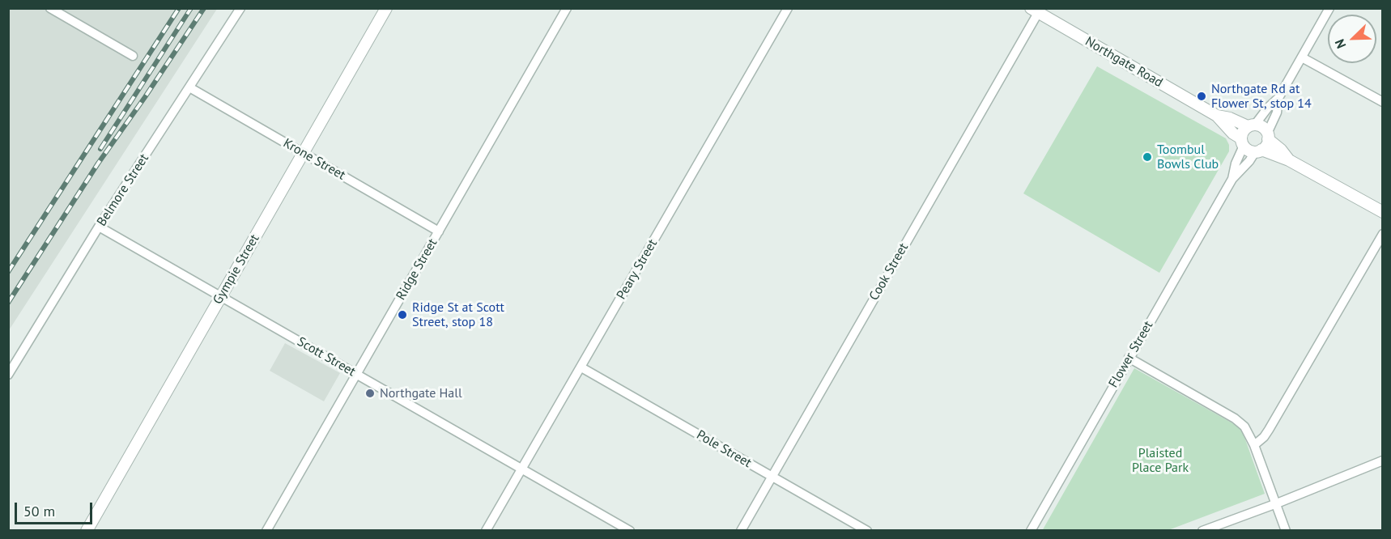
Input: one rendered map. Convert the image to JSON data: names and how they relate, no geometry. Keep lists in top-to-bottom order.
{
  "streets": {
    "street": [
      "Northgate Road",
      "Krone Street",
      "Belmore Street",
      "Gympie Street",
      "Ridge Street",
      "Peary Street",
      "Cook Street",
      "Flower Street",
      "Scott Street",
      "Pole Street"
    ]
  },
  "crossings": [
    ["Northgate Road", "Cook Street"],
    ["Northgate Road", "Flower Street"],
    ["Krone Street", "Belmore Street"],
    ["Krone Street", "Gympie Street"],
    ["Krone Street", "Ridge Street"],
    ["Belmore Street", "Scott Street"],
    ["Gympie Street", "Scott Street"],
    ["Ridge Street", "Scott Street"],
    ["Peary Street", "Scott Street"],
    ["Peary Street", "Pole Street"],
    ["Cook Street", "Pole Street"]
  ],
  "parks": ["Plaisted Place Park"],
  "places": [
    "Northgate Rd at Flower St, stop 14",
    "Toombul Bowls Club",
    "Ridge St at Scott Street, stop 18",
    "Northgate Hall"
  ],
  "scale_bar": "50 m",
  "north": "bottom left"
}
